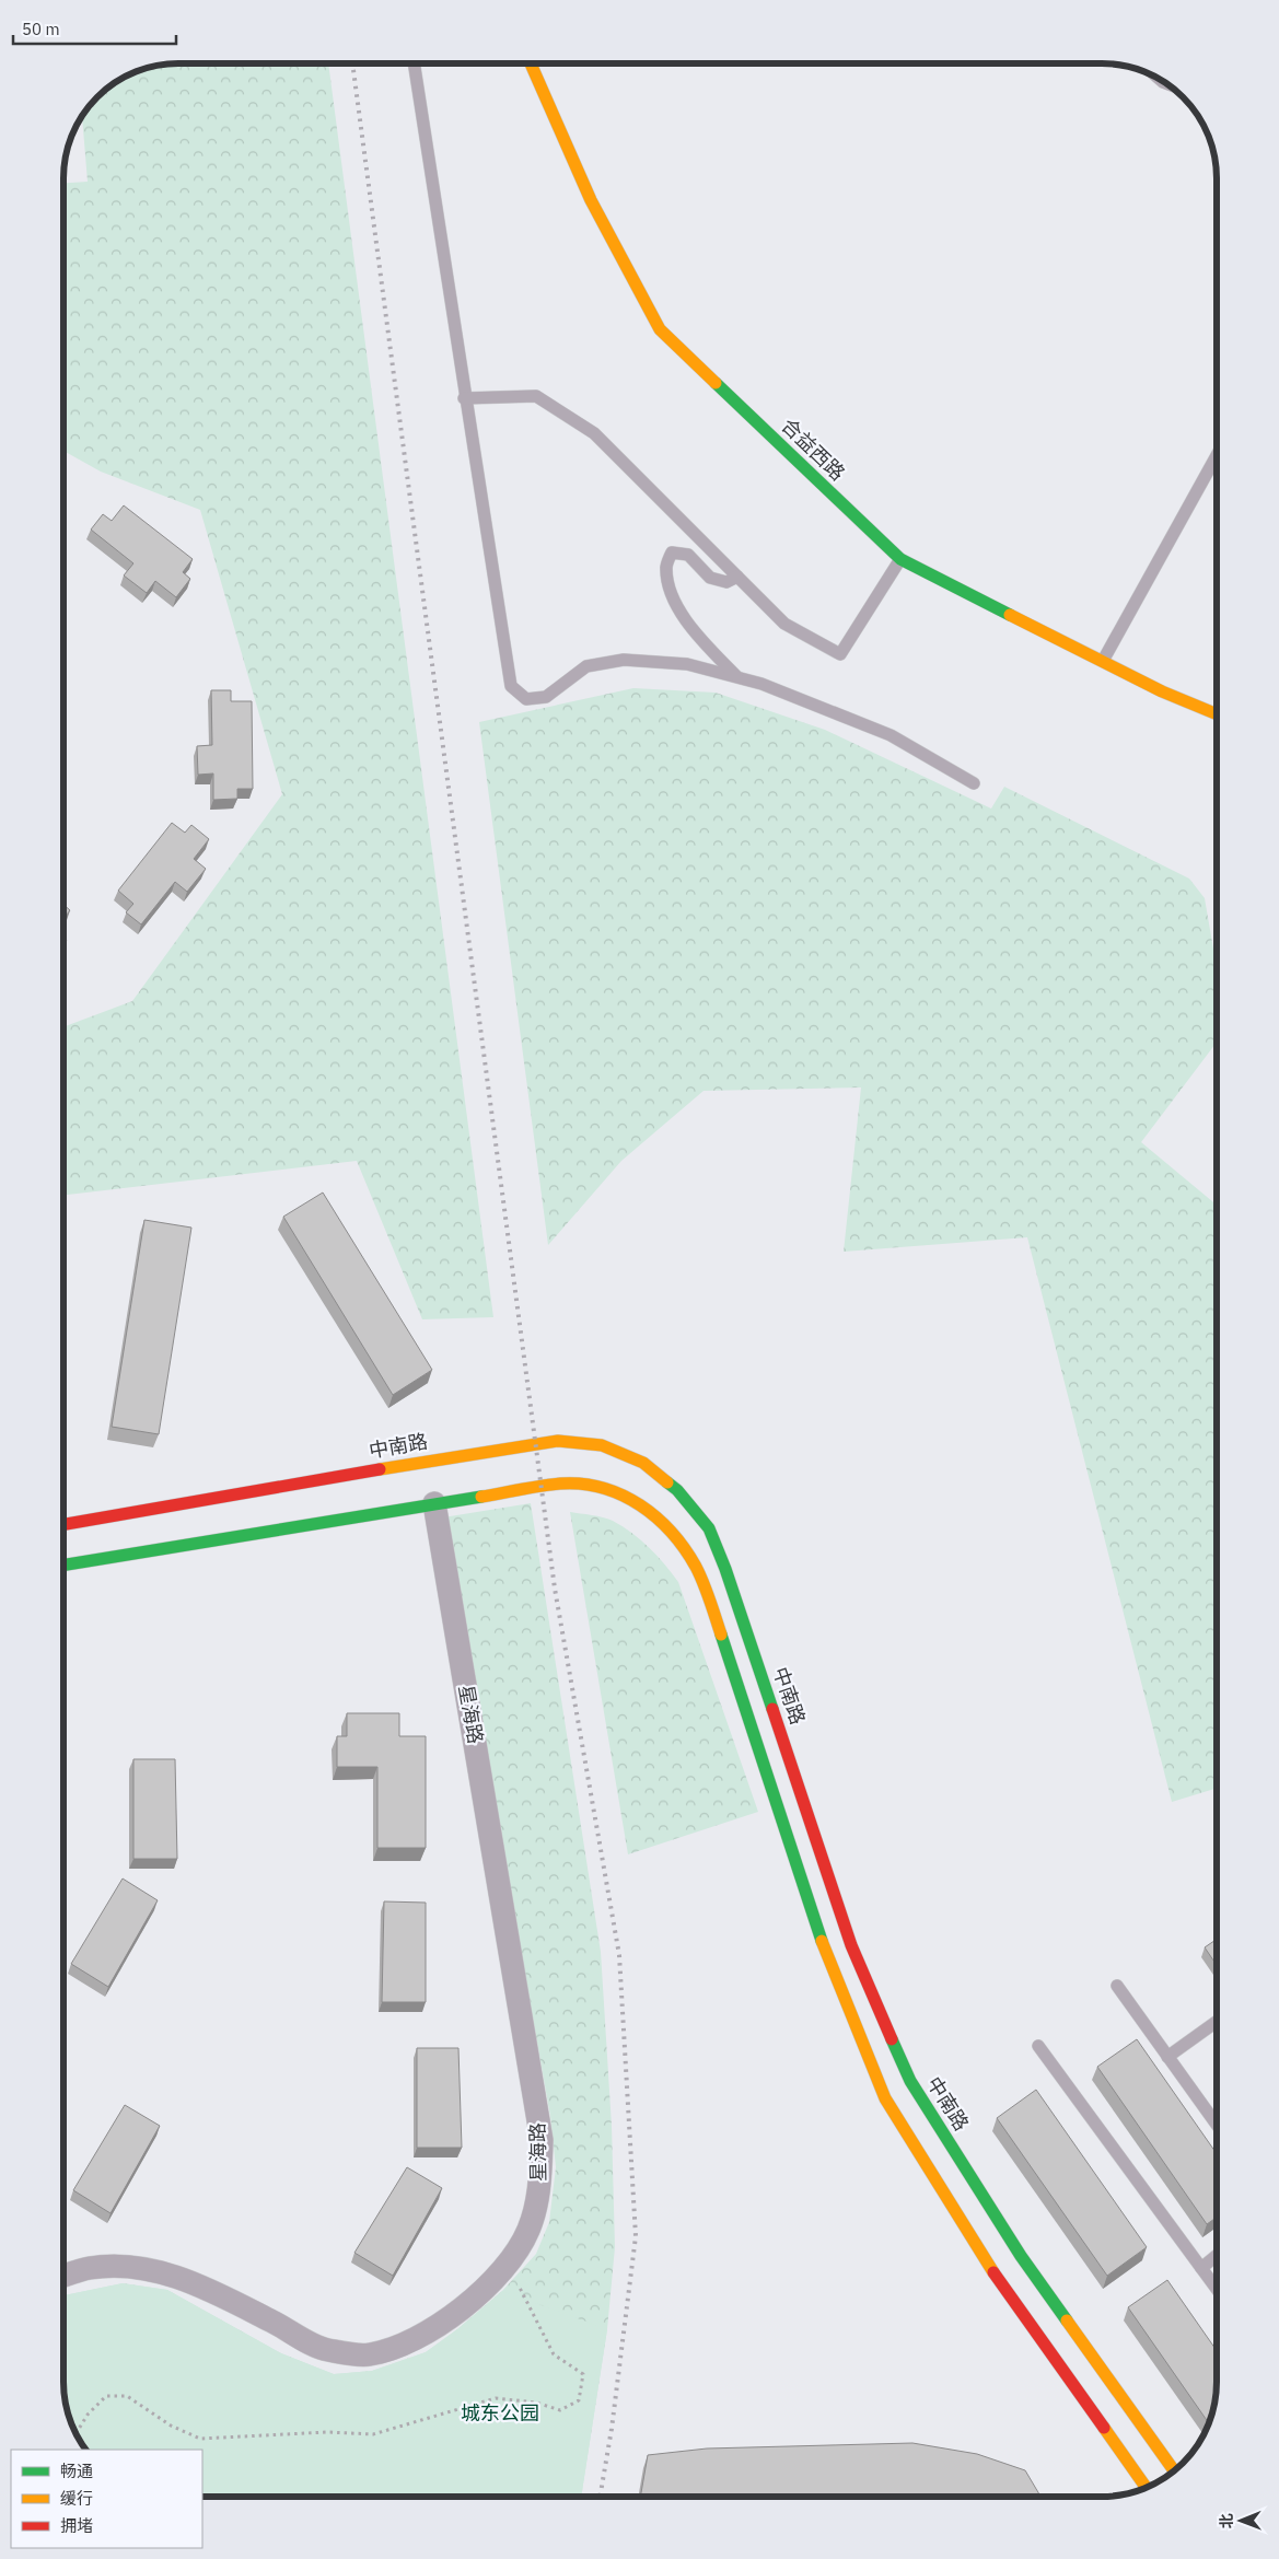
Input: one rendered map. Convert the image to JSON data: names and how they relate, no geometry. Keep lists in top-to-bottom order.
{
  "streets": {
    "main road": ["合益西路", "中南路"],
    "street": ["星海路"]
  },
  "parks": ["城东公园"],
  "legend": ["畅通", "缓行", "拥堵"],
  "scale_bar": "50 m",
  "north": "left"
}
